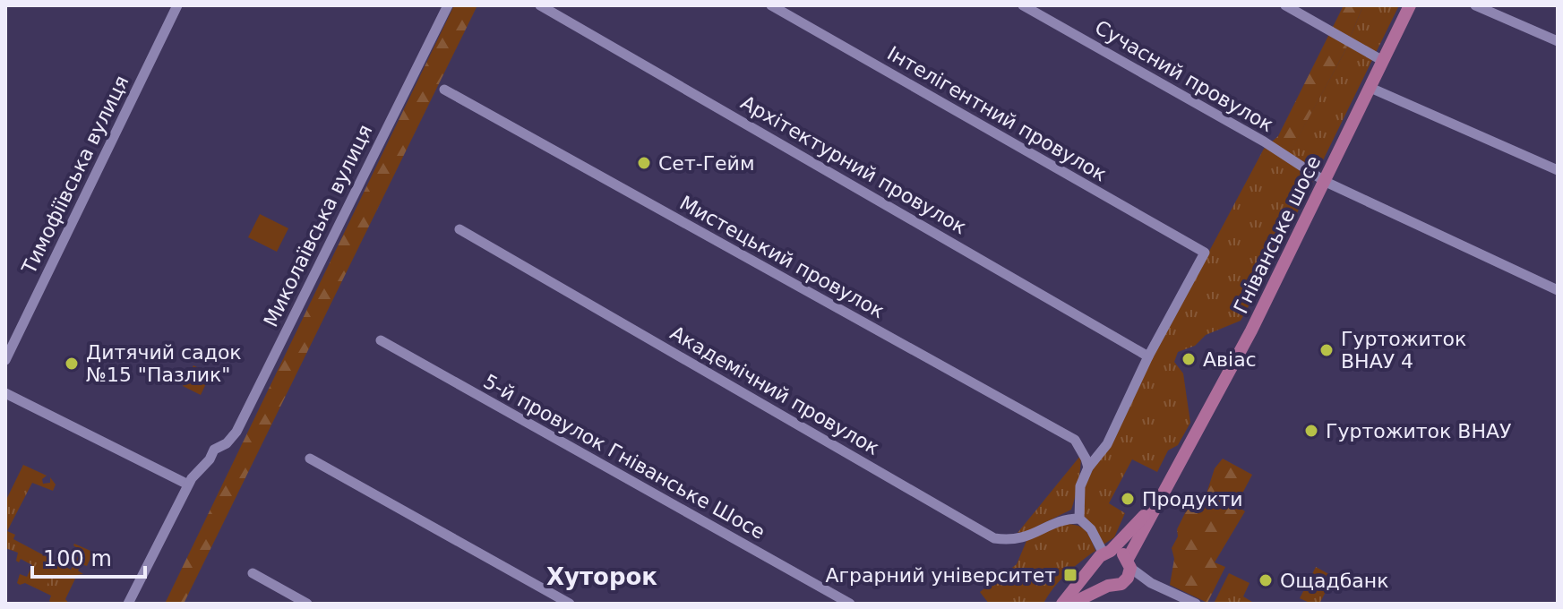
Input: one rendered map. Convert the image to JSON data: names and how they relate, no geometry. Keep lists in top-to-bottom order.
{
  "streets": {
    "main road": ["Гніванське шосе"],
    "street": [
      "Сучасний провулок",
      "Інтелігентний провулок",
      "Архітектурний провулок",
      "Тимофіївська вулиця",
      "Миколаївська вулиця",
      "Мистецький провулок",
      "Академічний провулок",
      "5-й провулок Гніванське Шосе"
    ]
  },
  "crossings": [
    ["Сучасний провулок", "Гніванське шосе"],
    ["Інтелігентний провулок", "Архітектурний провулок"]
  ],
  "districts": ["Хуторок"],
  "places": {
    "other": [
      "Сет-Гейм",
      "Гуртожиток ВНАУ 4",
      "Авіас",
      "Дитячий садок №15 \"Пазлик\"",
      "Гуртожиток ВНАУ",
      "Продукти",
      "Ощадбанк"
    ],
    "transit": ["Аграрний університет"]
  },
  "scale_bar": "100 m"
}
